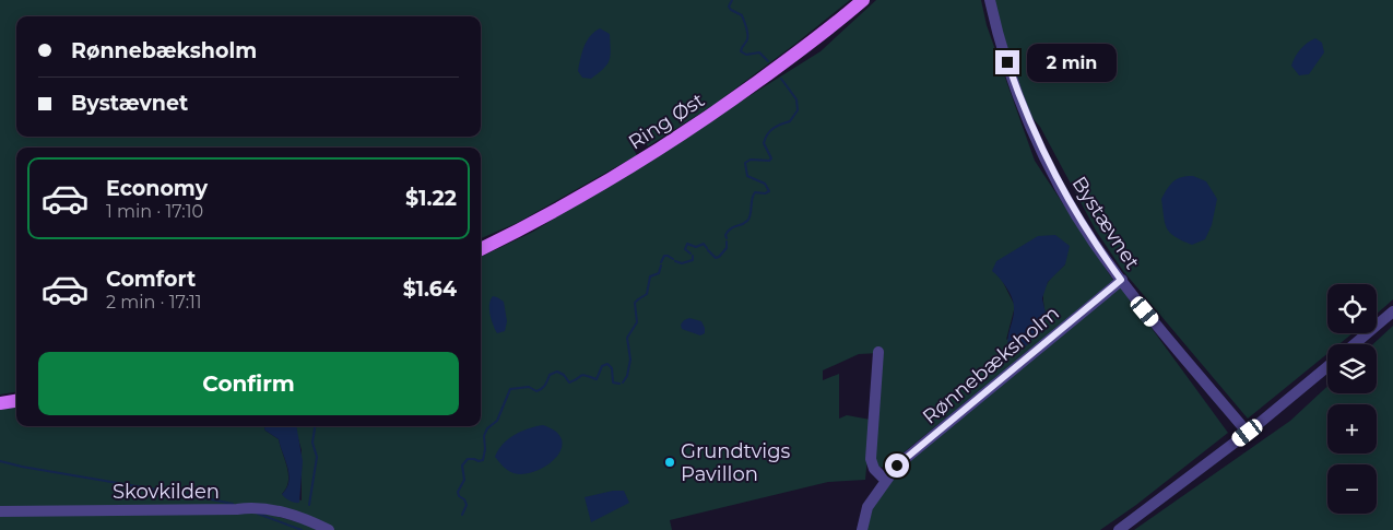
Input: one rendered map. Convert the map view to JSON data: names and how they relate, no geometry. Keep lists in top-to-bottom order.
{
  "streets": {
    "main road": ["Ring Øst"],
    "street": ["Bystævnet", "Rønnebæksholm", "Skovkilden"]
  },
  "crossings": [
    ["Bystævnet", "Rønnebæksholm"]
  ],
  "places": ["Grundtvigs Pavillon"],
  "page": {
    "banner": ["Rønnebæksholm", "Bystævnet"],
    "bubble": "2 min",
    "list": [
      {
        "name": "Economy",
        "note": "1 min · 17:10",
        "value": "$1.22"
      },
      {
        "name": "Comfort",
        "note": "2 min · 17:11",
        "value": "$1.64"
      }
    ],
    "map_buttons": ["+", "−"],
    "buttons": "Confirm"
  }
}
